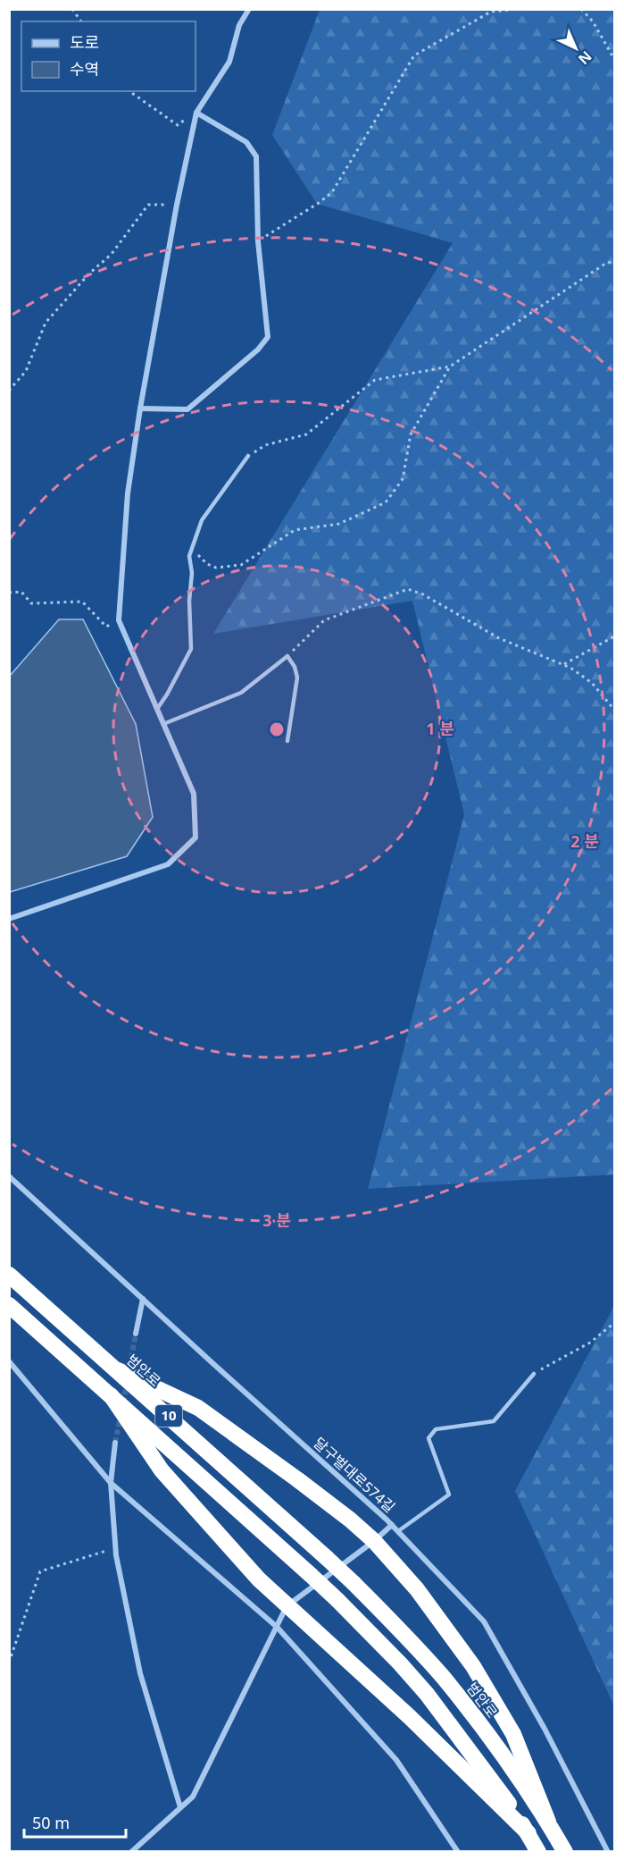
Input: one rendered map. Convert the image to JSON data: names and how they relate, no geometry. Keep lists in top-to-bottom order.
{
  "streets": {
    "highway": ["범안로", "10"],
    "street": ["달구벌대로574길"]
  },
  "legend": ["도로", "수역"],
  "scale_bar": "50 m",
  "north": "bottom right",
  "rings": ["1 분", "2 분", "3 분"]
}
